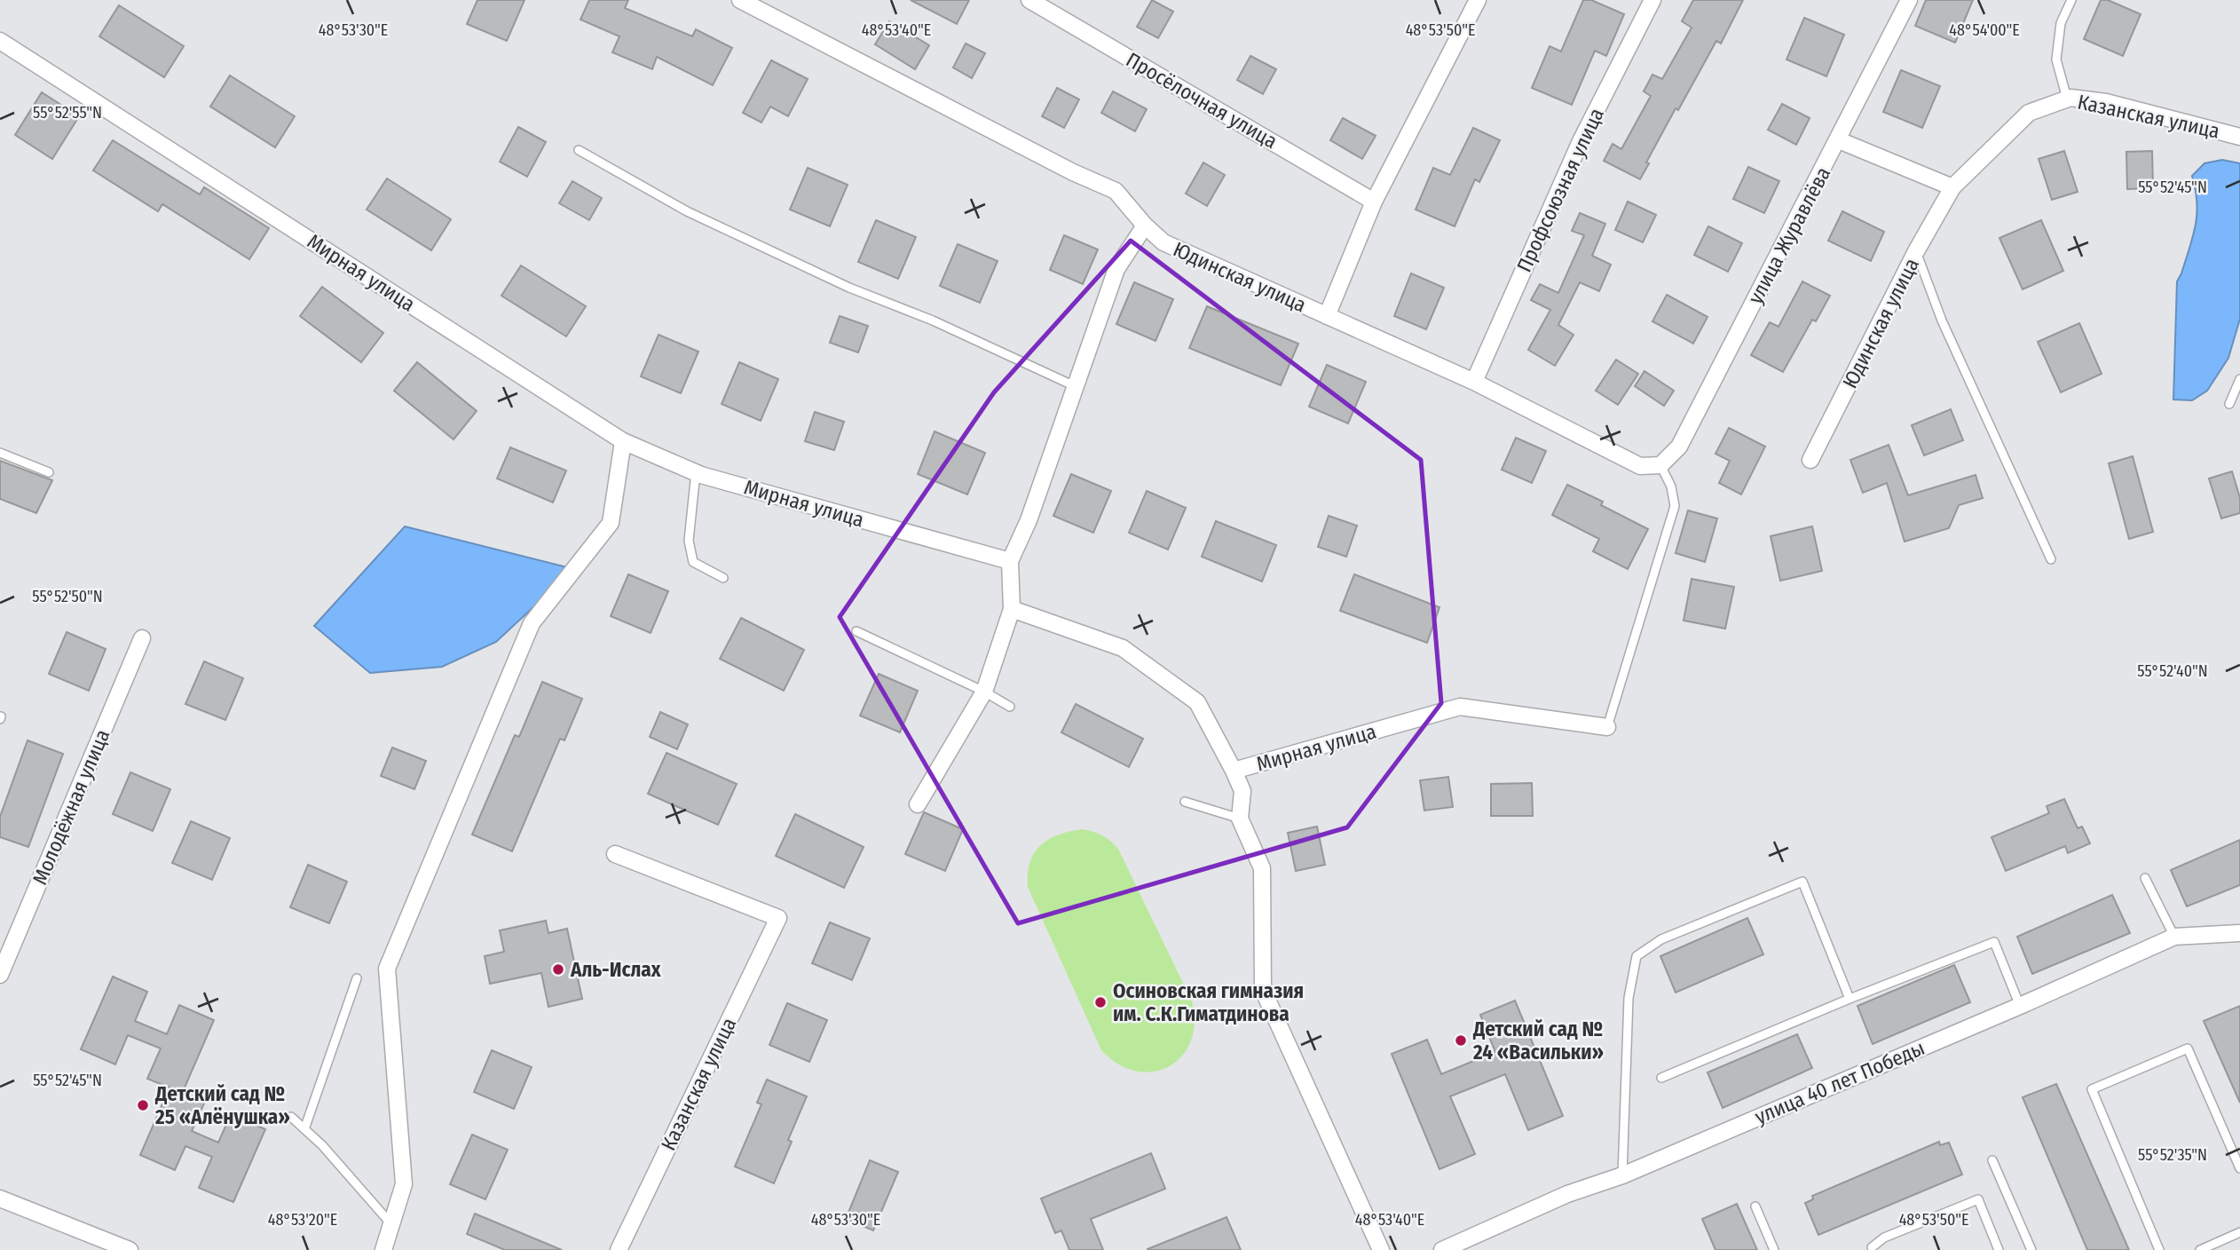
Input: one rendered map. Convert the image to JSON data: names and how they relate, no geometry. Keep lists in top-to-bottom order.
{
  "streets": {
    "street": [
      "Просёлочная улица",
      "Казанская улица",
      "Профсоюзная улица",
      "улица Журавлёва",
      "Мирная улица",
      "Юдинская улица",
      "Молодёжная улица",
      "улица 40 лет Победы"
    ]
  },
  "crossings": [
    ["Казанская улица", "Юдинская улица"],
    ["Профсоюзная улица", "Юдинская улица"],
    ["улица Журавлёва", "Юдинская улица"]
  ],
  "places": [
    "Аль-Ислах",
    "Осиновская гимназия им. С.К.Гиматдинова",
    "Детский сад № 24 «Васильки»",
    "Детский сад № 25 «Алёнушка»"
  ],
  "coordinates": [
    "48°53'30\"E",
    "48°53'40\"E",
    "48°53'50\"E",
    "48°54'00\"E",
    "55°52'55\"N",
    "55°52'45\"N",
    "55°52'50\"N",
    "55°52'40\"N",
    "55°52'35\"N",
    "48°53'20\"E"
  ]
}
